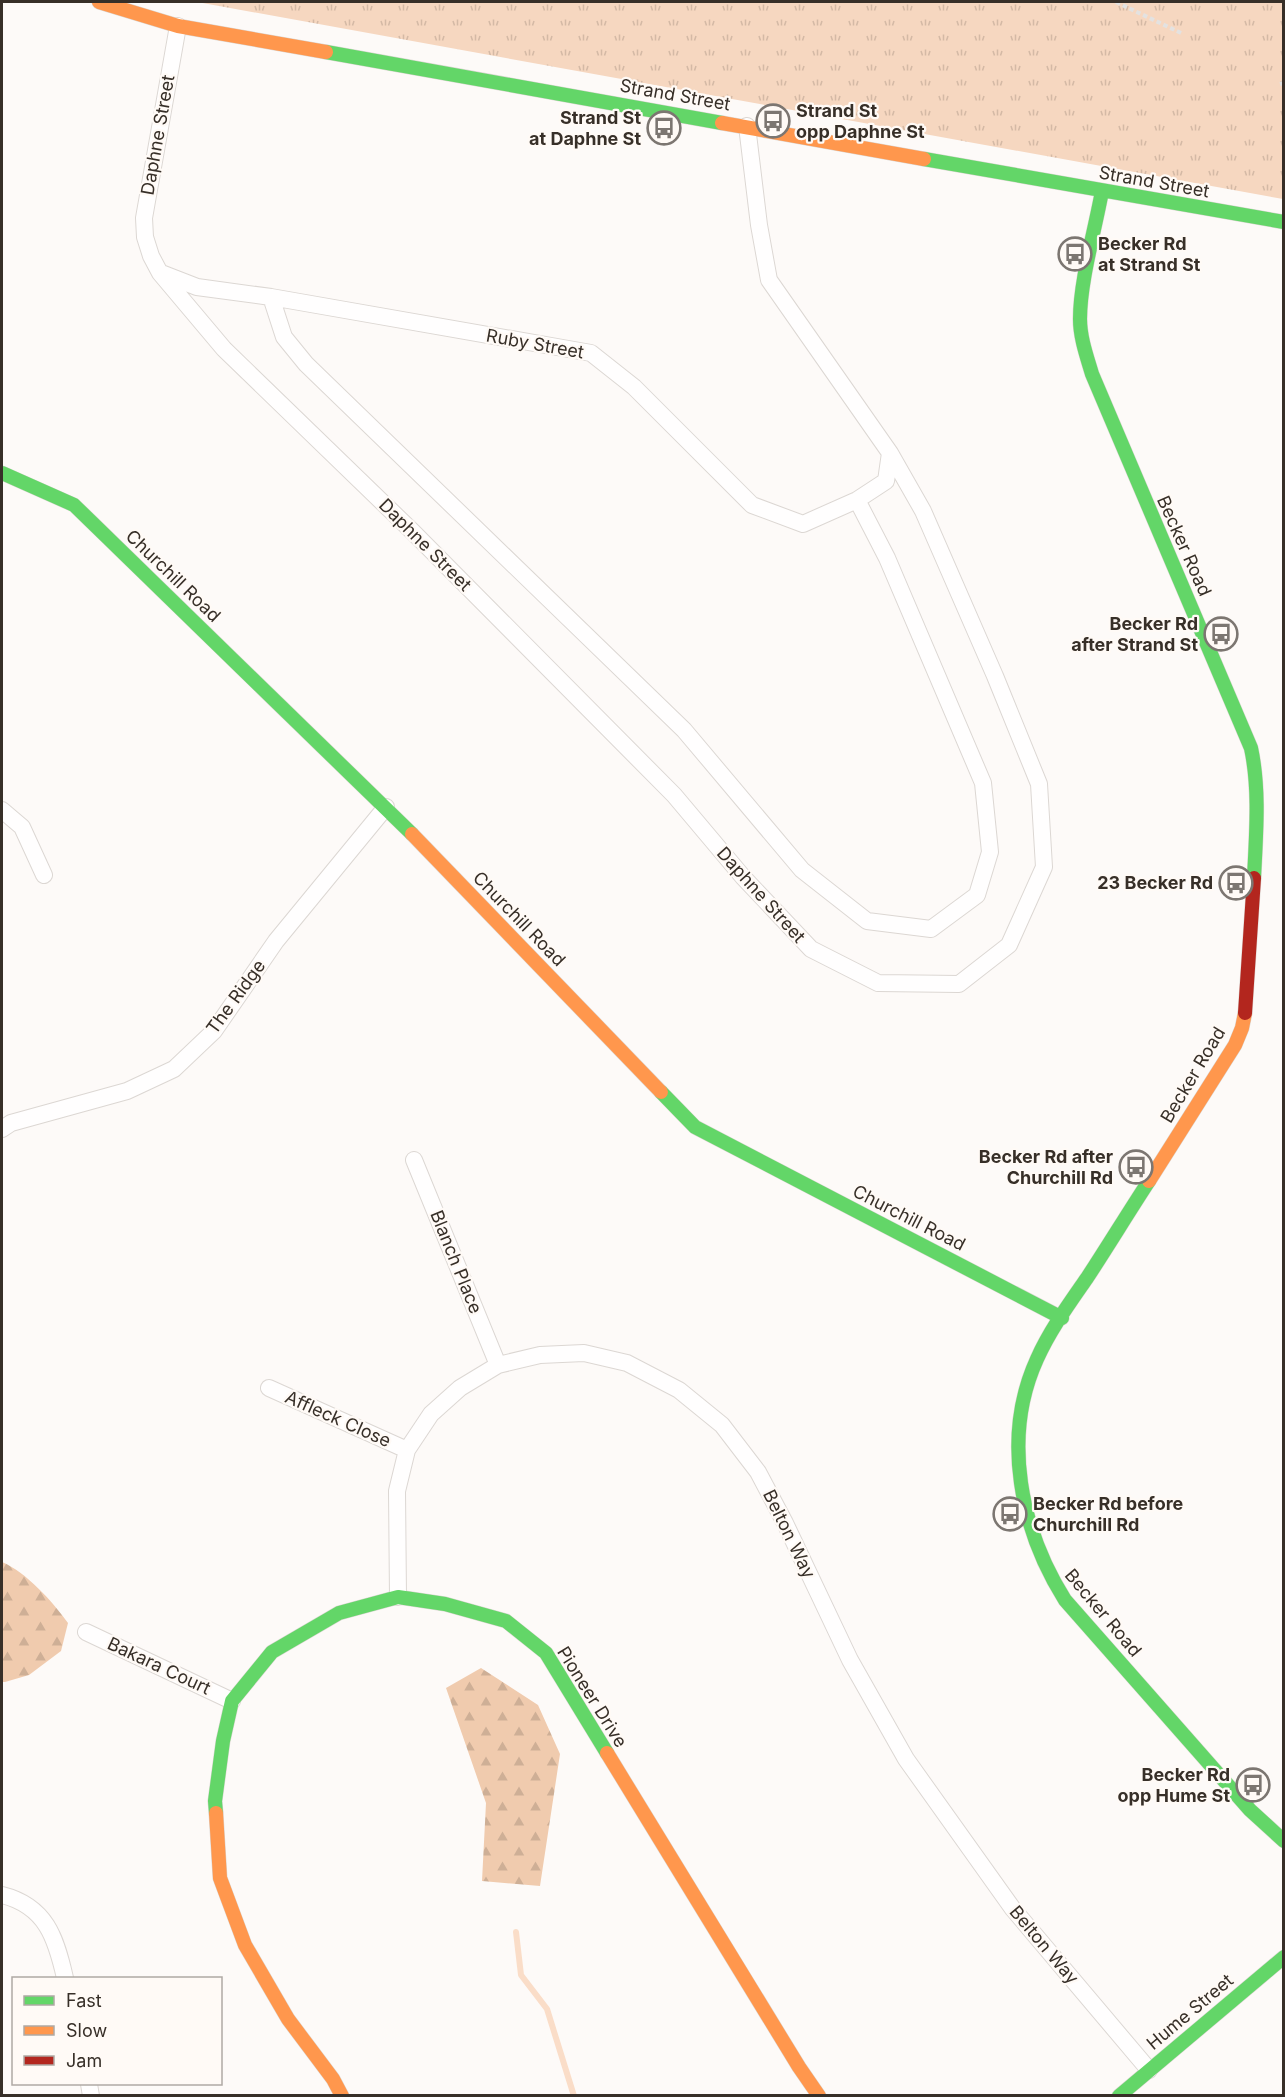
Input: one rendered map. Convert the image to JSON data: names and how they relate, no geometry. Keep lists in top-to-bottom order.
{
  "streets": {
    "street": [
      "Strand Street",
      "Daphne Street",
      "Ruby Street",
      "Becker Road",
      "Churchill Road",
      "The Ridge",
      "Blanch Place",
      "Affleck Close",
      "Belton Way",
      "Bakara Court",
      "Pioneer Drive",
      "Hume Street"
    ]
  },
  "crossings": [
    ["Strand Street", "Daphne Street"],
    ["Strand Street", "Becker Road"],
    ["Daphne Street", "Ruby Street"],
    ["Becker Road", "Churchill Road"],
    ["Churchill Road", "The Ridge"],
    ["Blanch Place", "Belton Way"],
    ["Affleck Close", "Belton Way"],
    ["Belton Way", "Pioneer Drive"],
    ["Belton Way", "Hume Street"],
    ["Bakara Court", "Pioneer Drive"]
  ],
  "places": {
    "bus stop": [
      "Strand St opp Daphne St",
      "Strand St at Daphne St",
      "Becker Rd at Strand St",
      "Becker Rd after Strand St",
      "23 Becker Rd",
      "Becker Rd after Churchill Rd",
      "Becker Rd before Churchill Rd",
      "Becker Rd opp Hume St"
    ]
  },
  "legend": ["Fast", "Slow", "Jam"]
}
